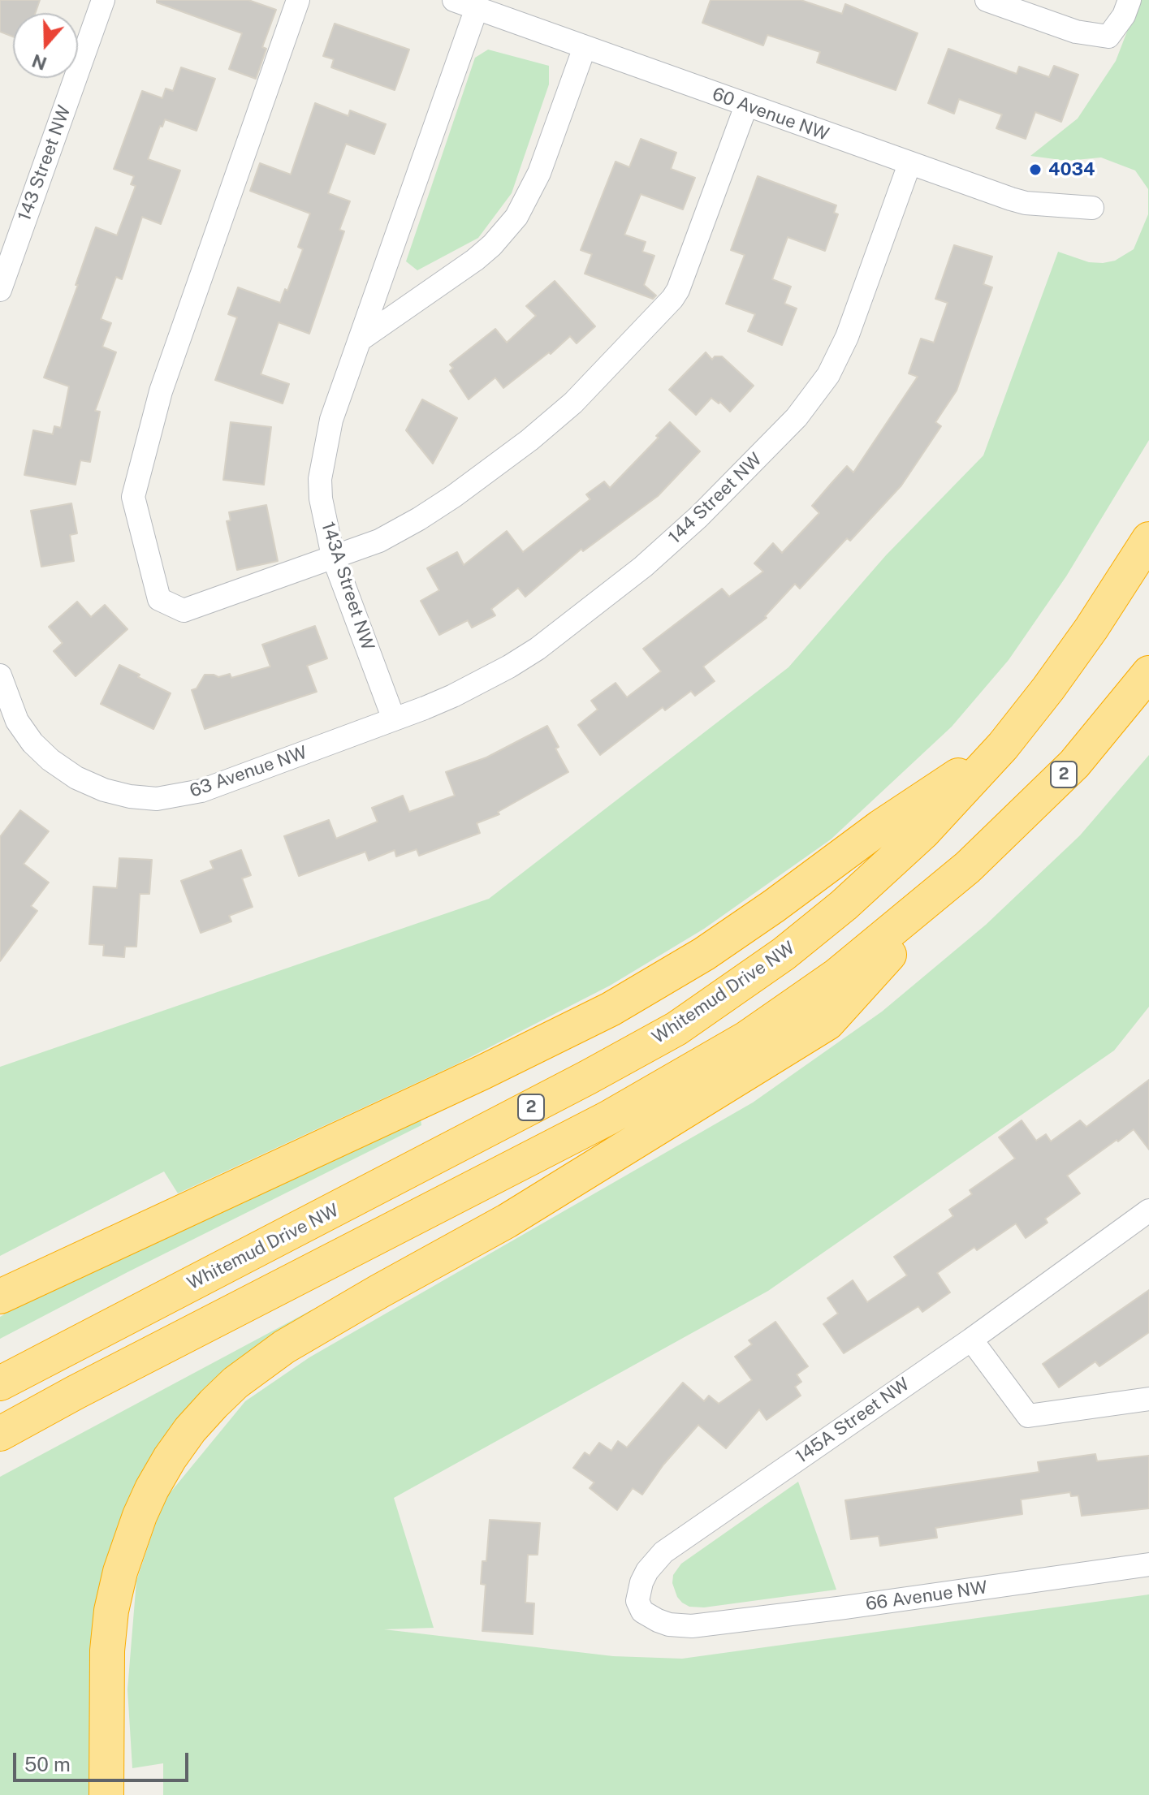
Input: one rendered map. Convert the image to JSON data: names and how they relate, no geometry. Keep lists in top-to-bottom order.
{
  "streets": {
    "highway": ["2", "Whitemud Drive NW"],
    "street": [
      "60 Avenue NW",
      "143 Street NW",
      "144 Street NW",
      "143A Street NW",
      "63 Avenue NW",
      "145A Street NW",
      "66 Avenue NW"
    ]
  },
  "crossings": [
    ["60 Avenue NW", "144 Street NW"],
    ["60 Avenue NW", "143A Street NW"],
    ["144 Street NW", "143A Street NW"],
    ["144 Street NW", "63 Avenue NW"],
    ["143A Street NW", "63 Avenue NW"],
    ["145A Street NW", "66 Avenue NW"]
  ],
  "places": ["4034"],
  "scale_bar": "50 m",
  "north": "bottom"
}
